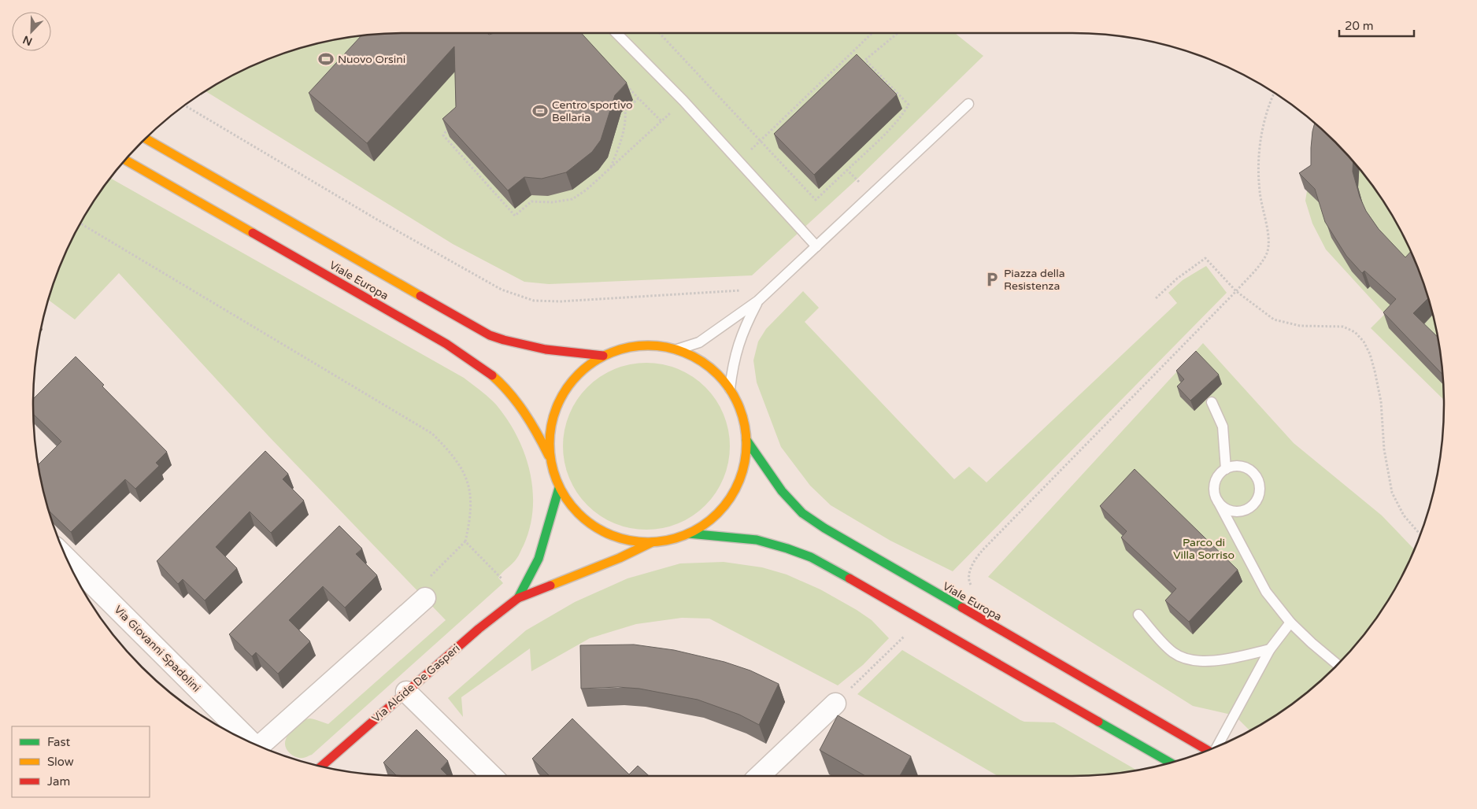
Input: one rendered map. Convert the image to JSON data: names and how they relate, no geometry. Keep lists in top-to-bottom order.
{
  "streets": {
    "main road": ["Viale Europa", "Via Alcide De Gasperi"],
    "street": ["Via Giovanni Spadolini"]
  },
  "crossings": [
    ["Viale Europa", "Via Alcide De Gasperi"]
  ],
  "parks": ["Parco di Villa Sorriso"],
  "places": {
    "sports": ["Nuovo Orsini", "Centro sportivo Bellaria"],
    "parking": ["Piazza della Resistenza"]
  },
  "legend": ["Fast", "Slow", "Jam"],
  "scale_bar": "20 m",
  "north": "bottom left"
}
